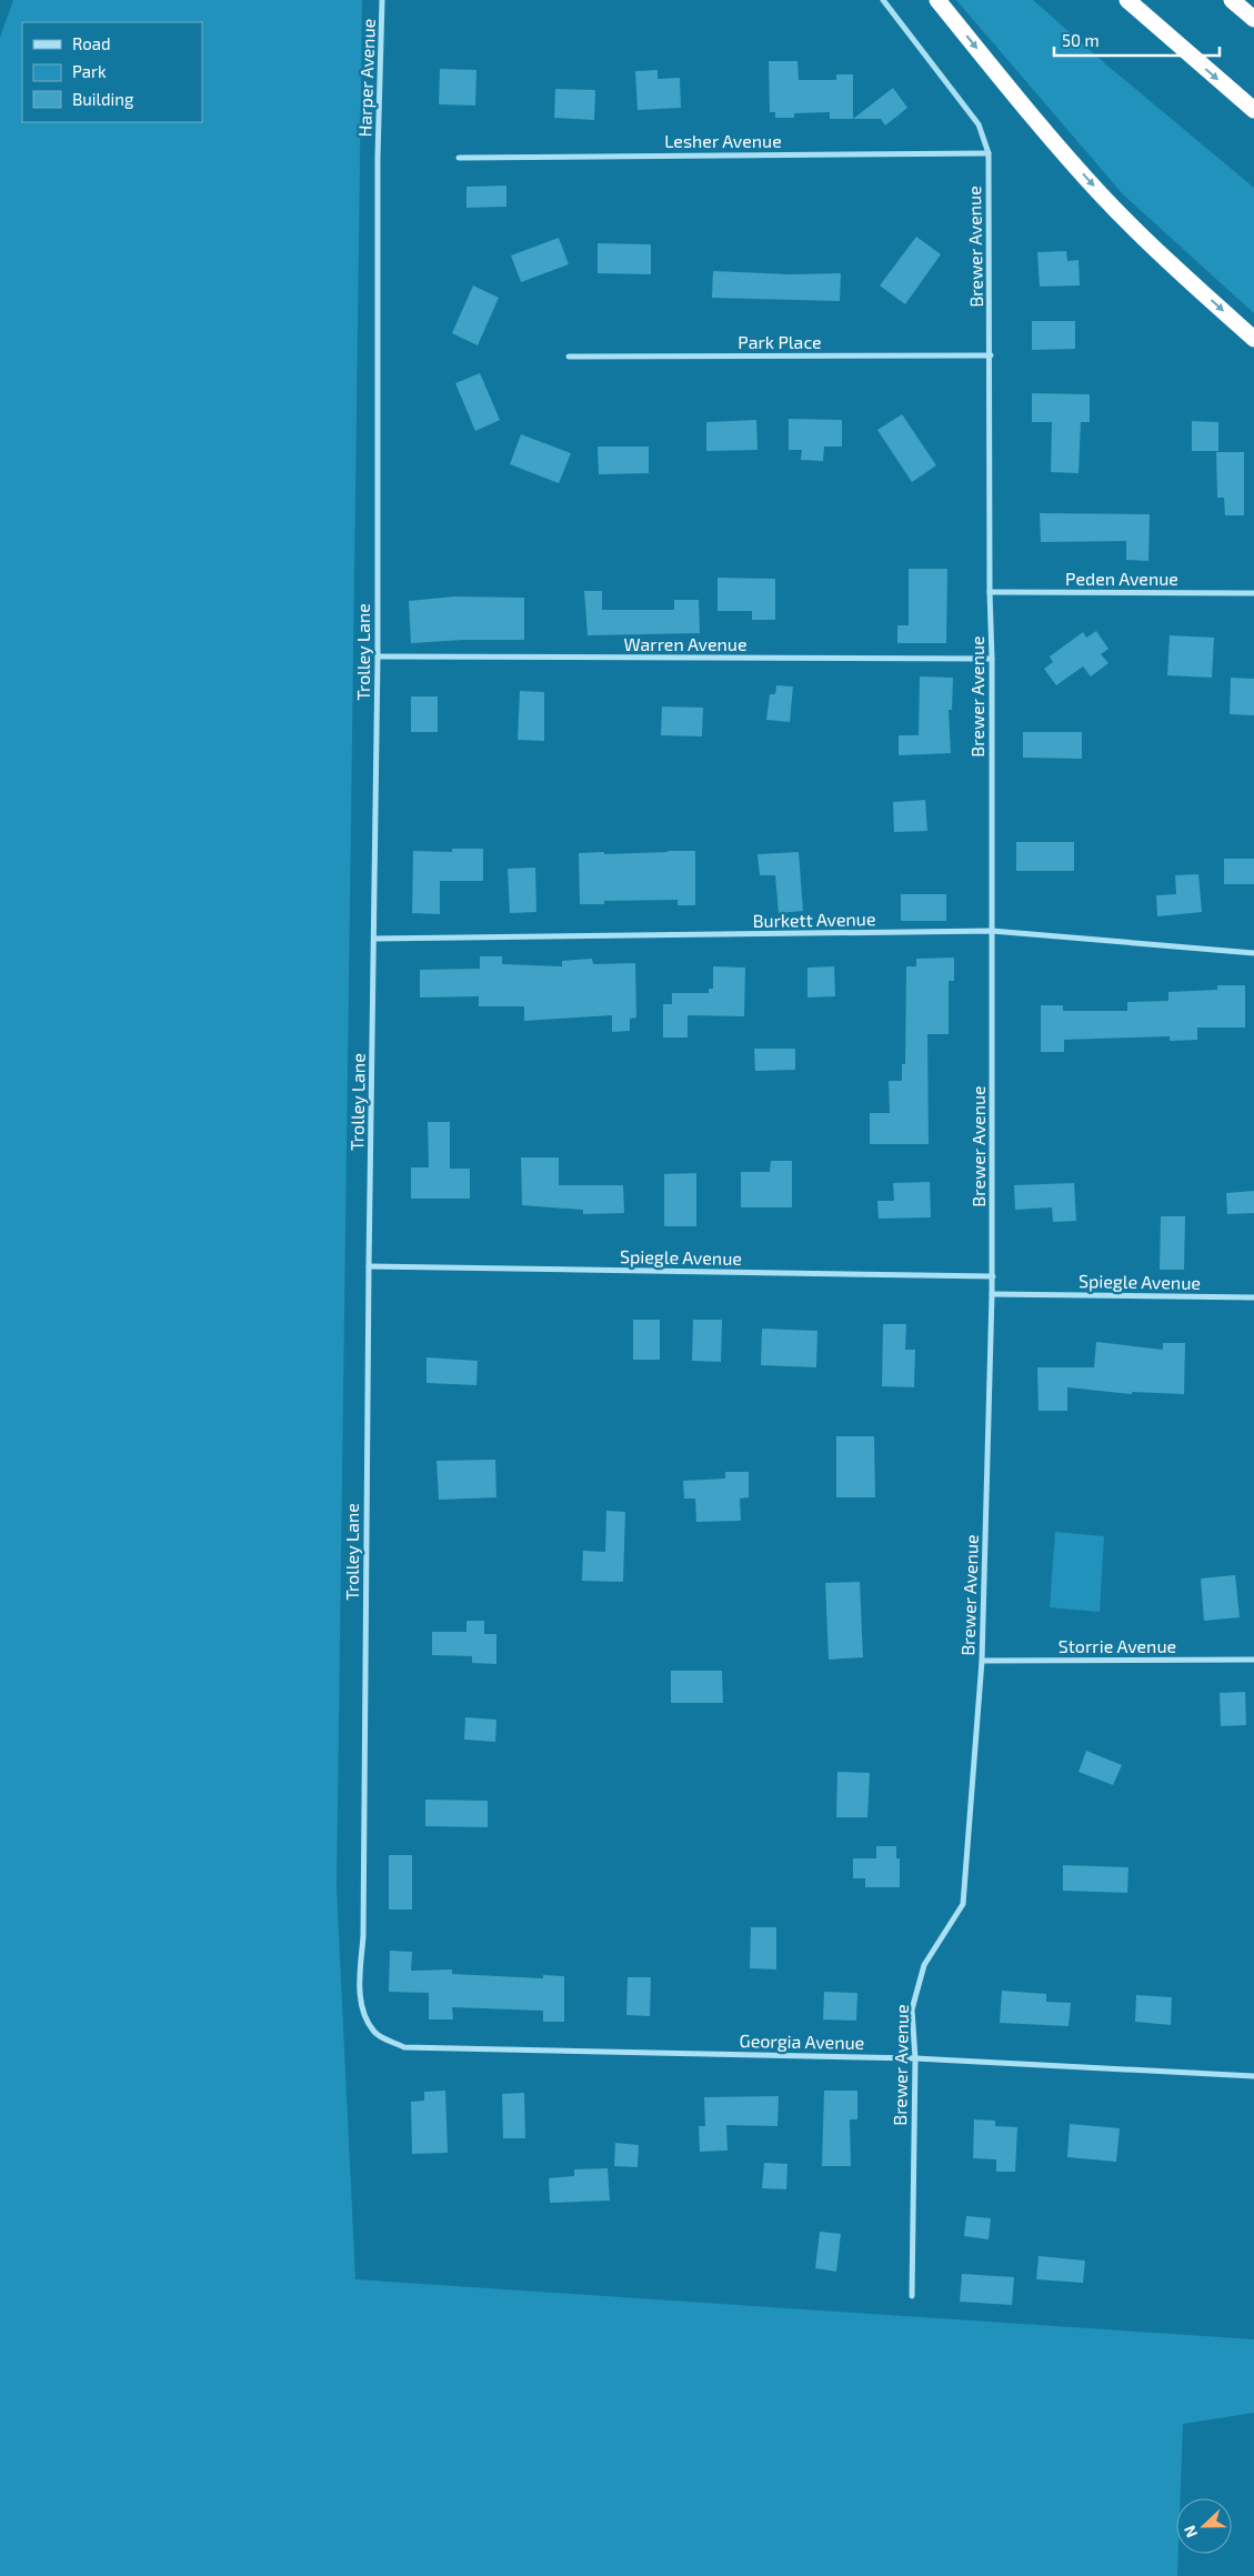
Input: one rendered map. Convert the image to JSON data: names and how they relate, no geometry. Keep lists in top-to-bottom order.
{
  "streets": {
    "street": [
      "Harper Avenue",
      "Lesher Avenue",
      "Brewer Avenue",
      "Park Place",
      "Peden Avenue",
      "Warren Avenue",
      "Trolley Lane",
      "Burkett Avenue",
      "Spiegle Avenue",
      "Storrie Avenue",
      "Georgia Avenue"
    ]
  },
  "crossings": [
    ["Harper Avenue", "Trolley Lane"],
    ["Lesher Avenue", "Brewer Avenue"],
    ["Brewer Avenue", "Park Place"],
    ["Brewer Avenue", "Peden Avenue"],
    ["Brewer Avenue", "Warren Avenue"],
    ["Brewer Avenue", "Burkett Avenue"],
    ["Brewer Avenue", "Spiegle Avenue"],
    ["Brewer Avenue", "Storrie Avenue"],
    ["Brewer Avenue", "Georgia Avenue"],
    ["Warren Avenue", "Trolley Lane"],
    ["Trolley Lane", "Burkett Avenue"],
    ["Trolley Lane", "Spiegle Avenue"],
    ["Trolley Lane", "Georgia Avenue"]
  ],
  "legend": ["Road", "Park", "Building"],
  "scale_bar": "50 m",
  "north": "left"
}
